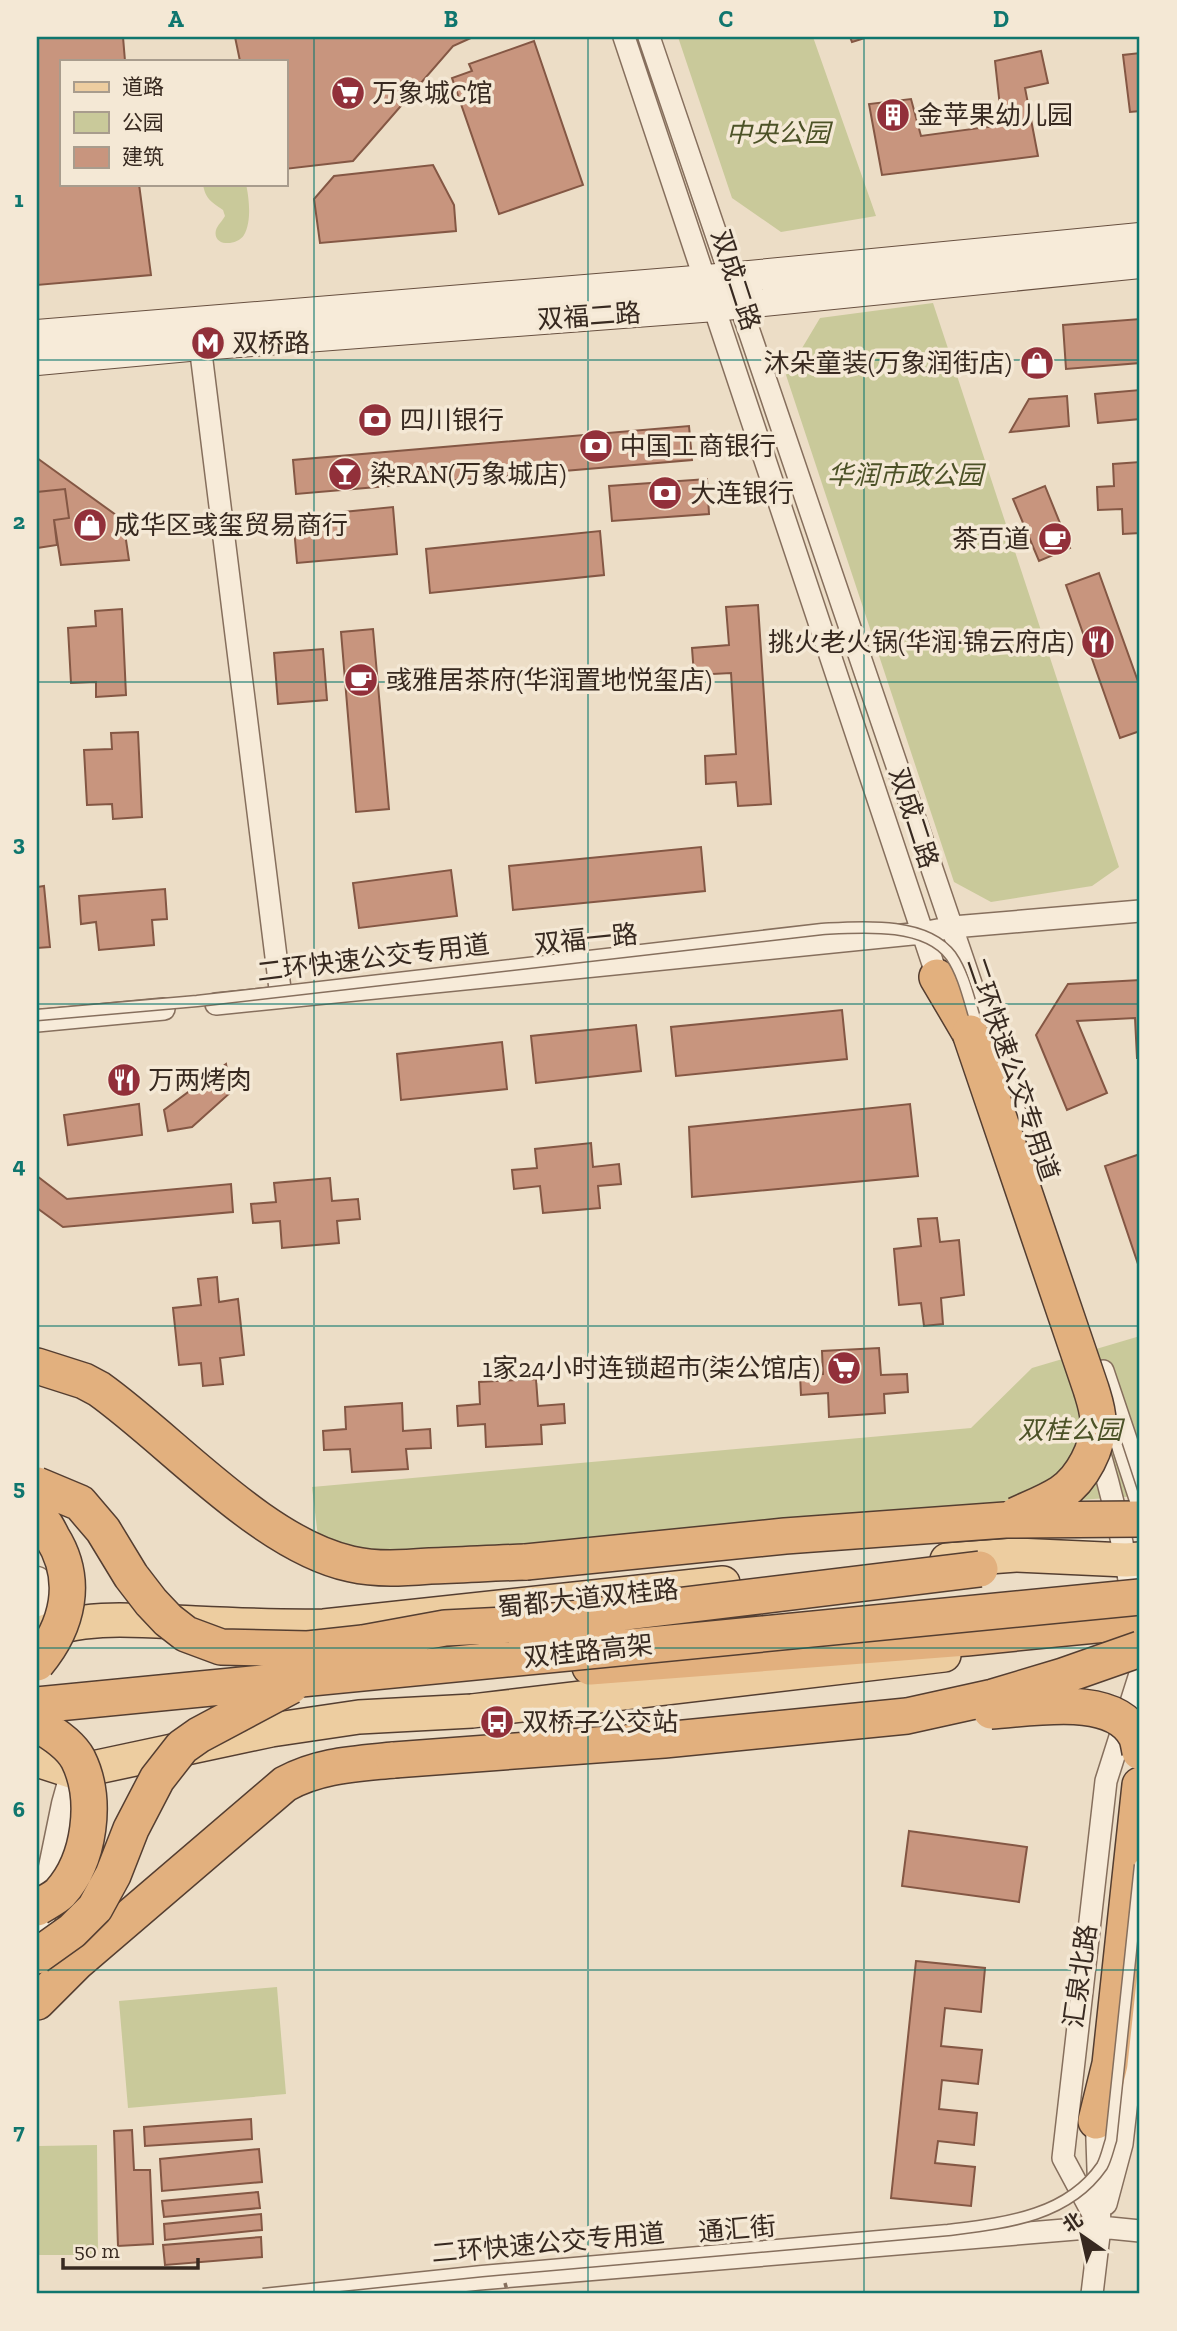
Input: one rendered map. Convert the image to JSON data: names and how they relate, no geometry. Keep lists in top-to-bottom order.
{
  "streets": {
    "highway": ["双桂路高架"],
    "main road": ["双福二路", "蜀都大道双桂路"],
    "street": [
      "双成二路",
      "双福一路",
      "汇泉北路",
      "通汇街"
    ],
    "lane": ["二环快速公交专用道"]
  },
  "crossings": [
    ["双成二路", "双福二路"],
    ["双成二路", "双福一路"],
    ["双成二路", "蜀都大道双桂路"],
    ["双成二路", "双桂路高架"],
    ["蜀都大道双桂路", "双桂路高架"],
    ["汇泉北路", "通汇街"]
  ],
  "parks": ["中央公园", "华润市政公园", "双桂公园"],
  "places": {
    "supermarket": ["万象城C馆", "1家24小时连锁超市(柒公馆店)"],
    "building": ["金苹果幼儿园"],
    "metro station": ["双桥路"],
    "shop": ["沐朵童装(万象润街店)", "成华区彧玺贸易商行"],
    "bank": ["四川银行", "中国工商银行", "大连银行"],
    "bar": ["染RAN(万象城店)"],
    "cafe": ["茶百道", "彧雅居茶府(华润置地悦玺店)"],
    "restaurant": ["挑火老火锅(华润·锦云府店)", "万两烤肉"],
    "bus stop": ["双桥子公交站"]
  },
  "legend": ["道路", "公园", "建筑"],
  "scale_bar": "50 m",
  "north": "top left",
  "grid": {
    "columns": [
      "A",
      "B",
      "C",
      "D"
    ],
    "rows": [
      "1",
      "2",
      "3",
      "4",
      "5",
      "6",
      "7"
    ]
  }
}
